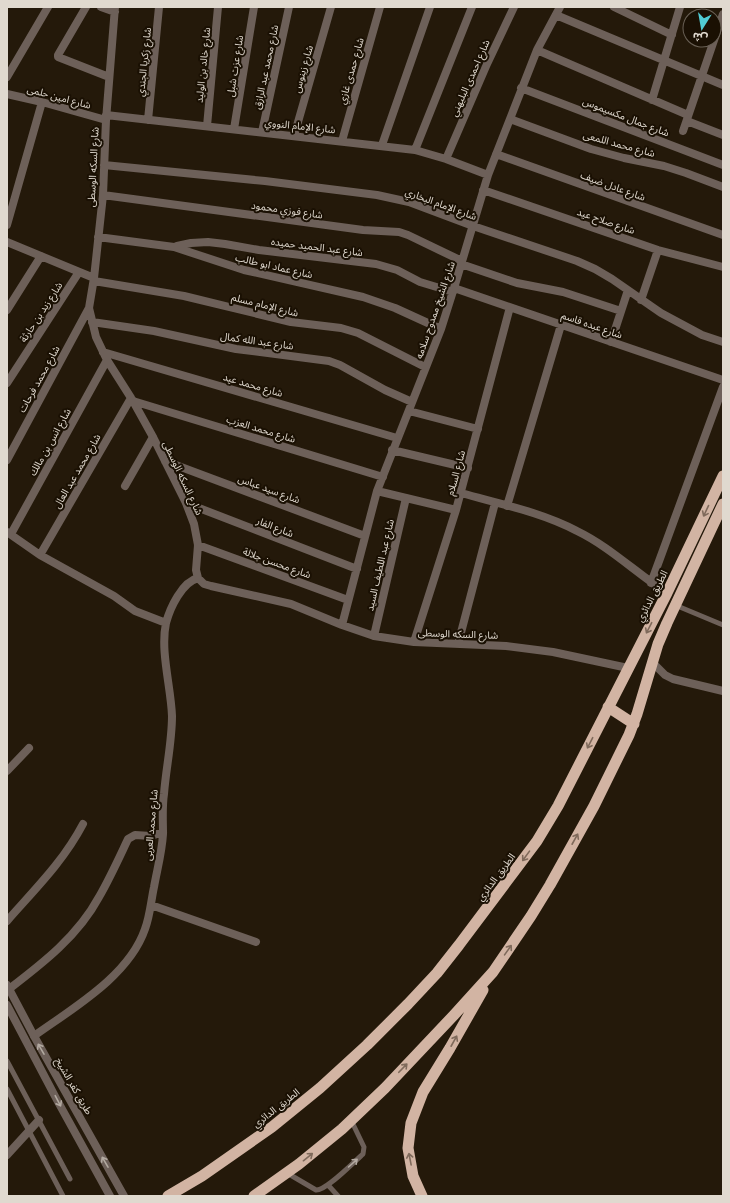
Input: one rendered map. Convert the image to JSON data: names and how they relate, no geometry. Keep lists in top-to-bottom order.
{
  "streets": {
    "highway": ["الطريق الدائري"],
    "street": [
      "شارع زكريا الجندي",
      "شارع خالد بن الوليد",
      "شارع عزت شبل",
      "شارع محمد عبد الرازق",
      "شارع زينوس",
      "شارع حمدى غازي",
      "شارع احمدى البليهني",
      "شارع امين حلمى",
      "شارع جمال مكسيموس",
      "شارع الإمام النووي",
      "شارع محمد اللمعى",
      "شارع السكه الوسطى",
      "شارع عادل ضيف",
      "شارع الإمام البخاري",
      "شارع فوزي محمود",
      "شارع صلاح عيد",
      "شارع عبد الحميد حميده",
      "شارع عماد ابو طالب",
      "شارع الإمام مسلم",
      "شارع الشيخ ممدوح سلامه",
      "شارع زيد بن حارثة",
      "شارع عبده قاسم",
      "شارع عبد الله كمال",
      "شارع محمد فرحات",
      "شارع محمد عيد",
      "شارع محمد العزب",
      "شارع انس بن مالك",
      "شارع محمد عبد العال",
      "شارع السلام",
      "شارع سيد عباس",
      "شارع الفار",
      "شارع محسن جلالة",
      "شارع عبد اللطيف السيد",
      "شارع محمد العربى",
      "طريق كفر الشيخ"
    ]
  },
  "crossings": [
    ["شارع زكريا الجندي", "شارع الإمام النووي"],
    ["شارع خالد بن الوليد", "شارع الإمام النووي"],
    ["شارع عزت شبل", "شارع الإمام النووي"],
    ["شارع محمد عبد الرازق", "شارع الإمام النووي"],
    ["شارع زينوس", "شارع الإمام النووي"],
    ["شارع حمدى غازي", "شارع الإمام النووي"],
    ["شارع احمدى البليهني", "شارع الإمام النووي"],
    ["شارع امين حلمى", "شارع الإمام النووي"],
    ["شارع امين حلمى", "شارع السكه الوسطى"],
    ["شارع جمال مكسيموس", "شارع الشيخ ممدوح سلامه"],
    ["شارع الإمام النووي", "شارع السكه الوسطى"],
    ["شارع الإمام النووي", "شارع الشيخ ممدوح سلامه"],
    ["شارع محمد اللمعى", "شارع الشيخ ممدوح سلامه"],
    ["شارع السكه الوسطى", "شارع الإمام البخاري"],
    ["شارع السكه الوسطى", "شارع فوزي محمود"],
    ["شارع السكه الوسطى", "شارع عماد ابو طالب"],
    ["شارع السكه الوسطى", "شارع الإمام مسلم"],
    ["شارع السكه الوسطى", "شارع الشيخ ممدوح سلامه"],
    ["شارع السكه الوسطى", "شارع عبد الله كمال"],
    ["شارع السكه الوسطى", "شارع محمد فرحات"],
    ["شارع السكه الوسطى", "شارع محمد عيد"],
    ["شارع السكه الوسطى", "شارع محمد العزب"],
    ["شارع السكه الوسطى", "شارع انس بن مالك"],
    ["شارع السكه الوسطى", "شارع محمد عبد العال"],
    ["شارع السكه الوسطى", "شارع السلام"],
    ["شارع السكه الوسطى", "شارع سيد عباس"],
    ["شارع السكه الوسطى", "شارع الفار"],
    ["شارع السكه الوسطى", "شارع محسن جلالة"],
    ["شارع السكه الوسطى", "شارع عبد اللطيف السيد"],
    ["شارع السكه الوسطى", "الطريق الدائري"],
    ["شارع السكه الوسطى", "شارع محمد العربى"],
    ["شارع عادل ضيف", "شارع الشيخ ممدوح سلامه"],
    ["شارع الإمام البخاري", "شارع الشيخ ممدوح سلامه"],
    ["شارع فوزي محمود", "شارع الشيخ ممدوح سلامه"],
    ["شارع صلاح عيد", "شارع الشيخ ممدوح سلامه"],
    ["شارع عبد الحميد حميده", "شارع عماد ابو طالب"],
    ["شارع عبد الحميد حميده", "شارع الشيخ ممدوح سلامه"],
    ["شارع عبد الحميد حميده", "شارع عبده قاسم"],
    ["شارع عماد ابو طالب", "شارع الشيخ ممدوح سلامه"],
    ["شارع الإمام مسلم", "شارع الشيخ ممدوح سلامه"],
    ["شارع الإمام مسلم", "شارع زيد بن حارثة"],
    ["شارع الشيخ ممدوح سلامه", "شارع عبده قاسم"],
    ["شارع الشيخ ممدوح سلامه", "شارع عبد الله كمال"],
    ["شارع الشيخ ممدوح سلامه", "شارع محمد عيد"],
    ["شارع الشيخ ممدوح سلامه", "شارع محمد العزب"],
    ["شارع الشيخ ممدوح سلامه", "شارع سيد عباس"],
    ["شارع الشيخ ممدوح سلامه", "شارع الفار"],
    ["شارع الشيخ ممدوح سلامه", "شارع محسن جلالة"],
    ["شارع عبده قاسم", "شارع السلام"],
    ["شارع محمد العزب", "شارع محمد عبد العال"],
    ["شارع محمد العربى", "طريق كفر الشيخ"]
  ],
  "north": "bottom"
}
